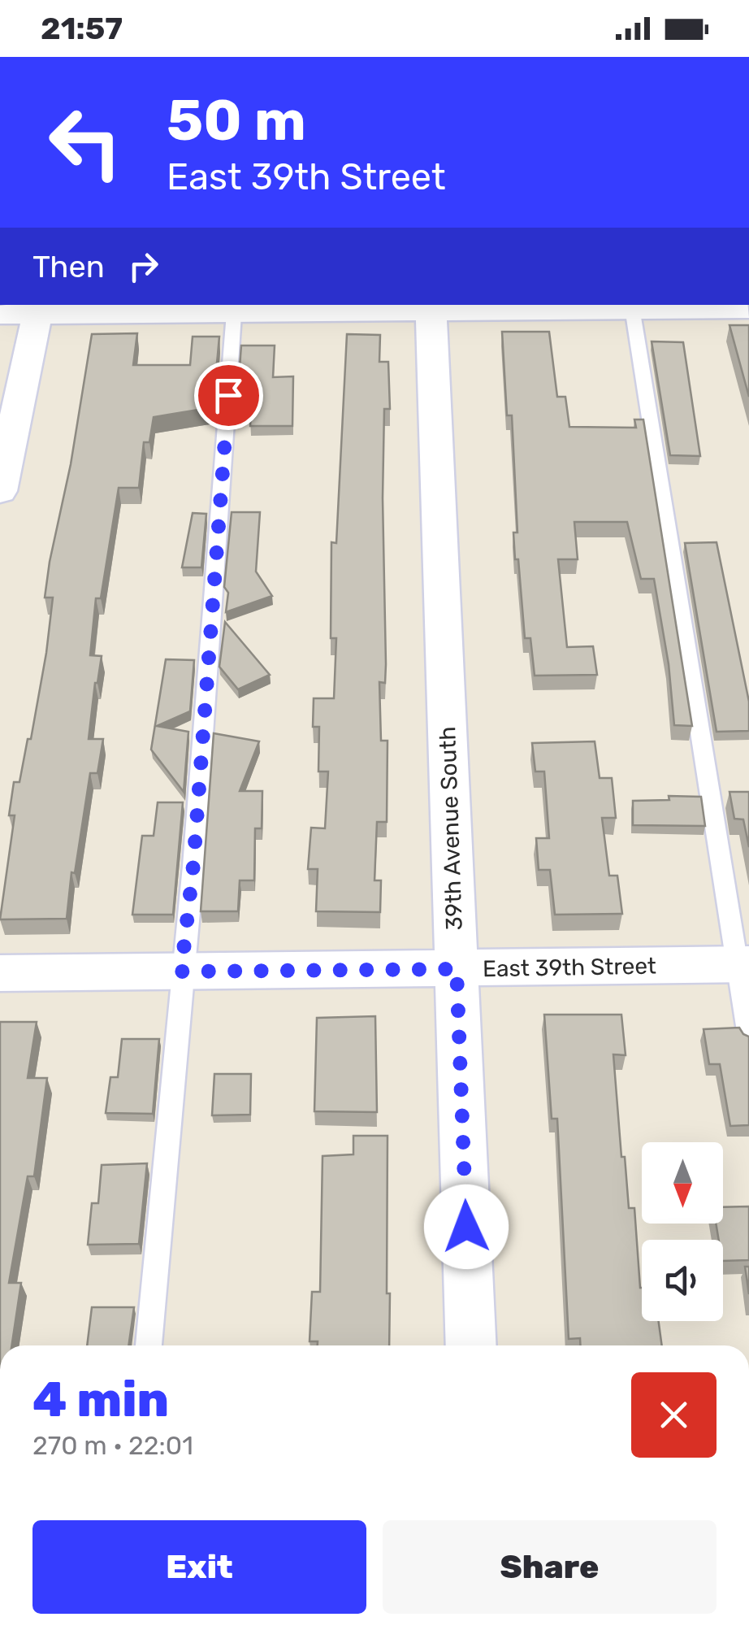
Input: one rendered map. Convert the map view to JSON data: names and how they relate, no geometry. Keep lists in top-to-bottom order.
{
  "streets": {
    "street": ["39th Avenue South", "East 39th Street"]
  },
  "crossings": [
    ["39th Avenue South", "East 39th Street"]
  ],
  "north": "bottom",
  "page": {
    "status": "21:57",
    "turn": ["50 m", "East 39th Street"],
    "then": "Then",
    "heading": ["4 min", "270 m · 22:01"],
    "buttons": ["Exit", "Share"]
  }
}
